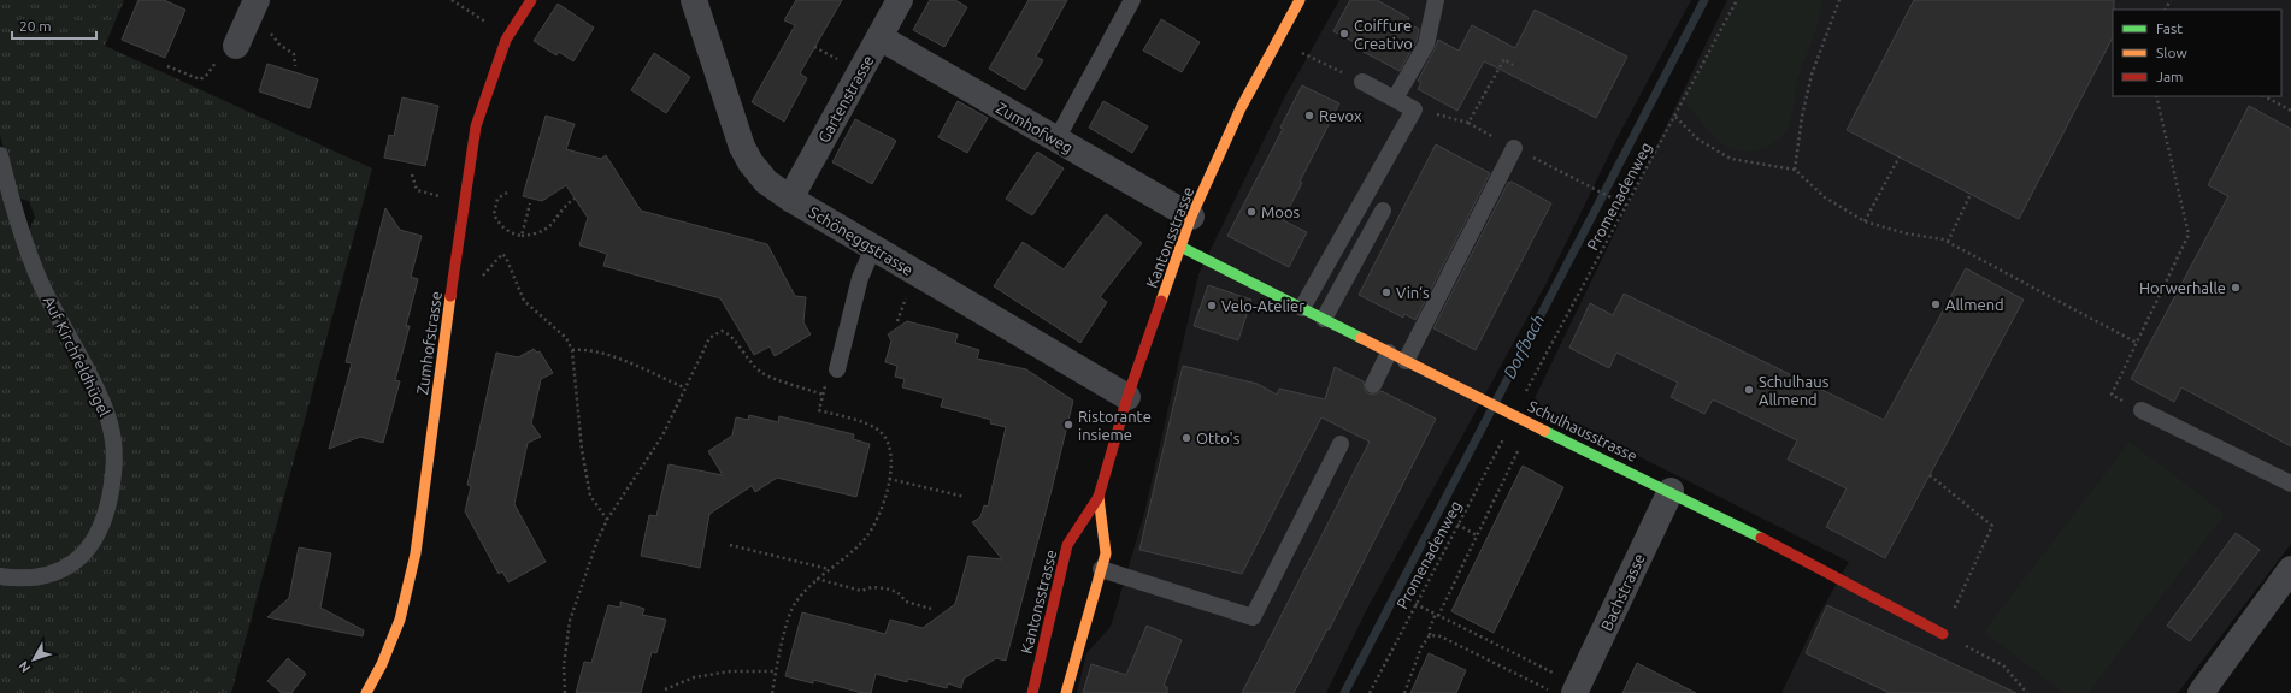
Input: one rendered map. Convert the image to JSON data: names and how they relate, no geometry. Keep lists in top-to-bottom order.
{
  "streets": {
    "street": [
      "Gartenstrasse",
      "Zumhofweg",
      "Kantonsstrasse",
      "Schöneggstrasse",
      "Zumhofstrasse",
      "Schulhausstrasse",
      "Bachstrasse"
    ],
    "lane": ["Auf Kirchfeldhügel"],
    "path": ["Promenadenweg"]
  },
  "crossings": [
    ["Gartenstrasse", "Zumhofweg"],
    ["Gartenstrasse", "Schöneggstrasse"],
    ["Zumhofweg", "Kantonsstrasse"],
    ["Kantonsstrasse", "Schöneggstrasse"],
    ["Kantonsstrasse", "Schulhausstrasse"],
    ["Schulhausstrasse", "Bachstrasse"]
  ],
  "water": ["Dorfbach"],
  "places": [
    "Coiffure Creativo",
    "Revox",
    "Moos",
    "Horwerhalle",
    "Vin‘s",
    "Allmend",
    "Velo-Atelier",
    "Schulhaus Allmend",
    "Ristorante insieme",
    "Otto's"
  ],
  "legend": ["Fast", "Slow", "Jam"],
  "scale_bar": "20 m",
  "north": "bottom left"
}
